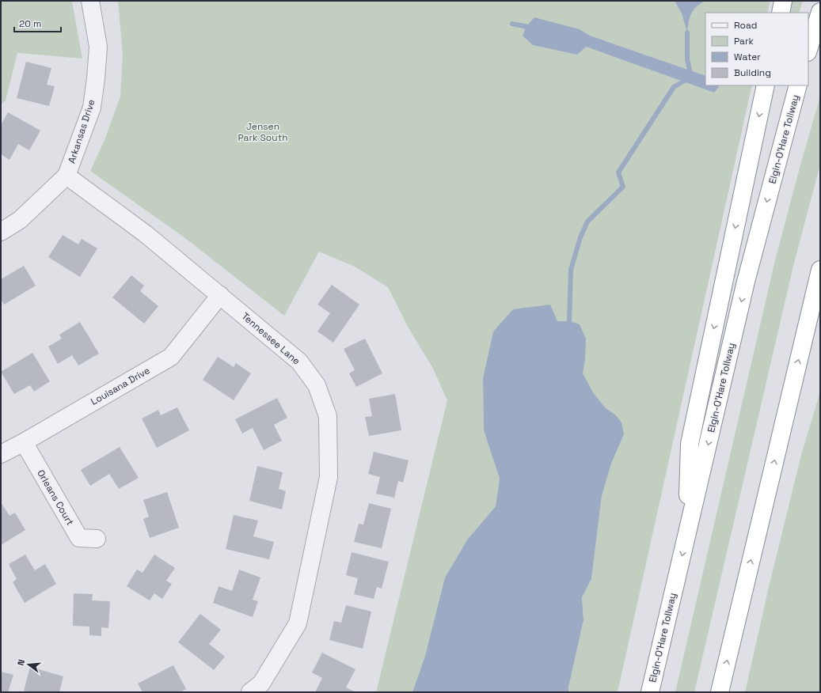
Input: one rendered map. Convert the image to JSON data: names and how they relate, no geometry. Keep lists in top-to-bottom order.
{
  "streets": {
    "highway": ["Elgin-O'Hare Tollway"],
    "street": [
      "Arkansas Drive",
      "Tennessee Lane",
      "Louisana Drive",
      "Orleans Court"
    ]
  },
  "crossings": [
    ["Arkansas Drive", "Tennessee Lane"],
    ["Tennessee Lane", "Louisana Drive"],
    ["Louisana Drive", "Orleans Court"]
  ],
  "parks": ["Jensen Park South"],
  "legend": [
    "Road",
    "Park",
    "Water",
    "Building"
  ],
  "scale_bar": "20 m",
  "north": "left"
}
